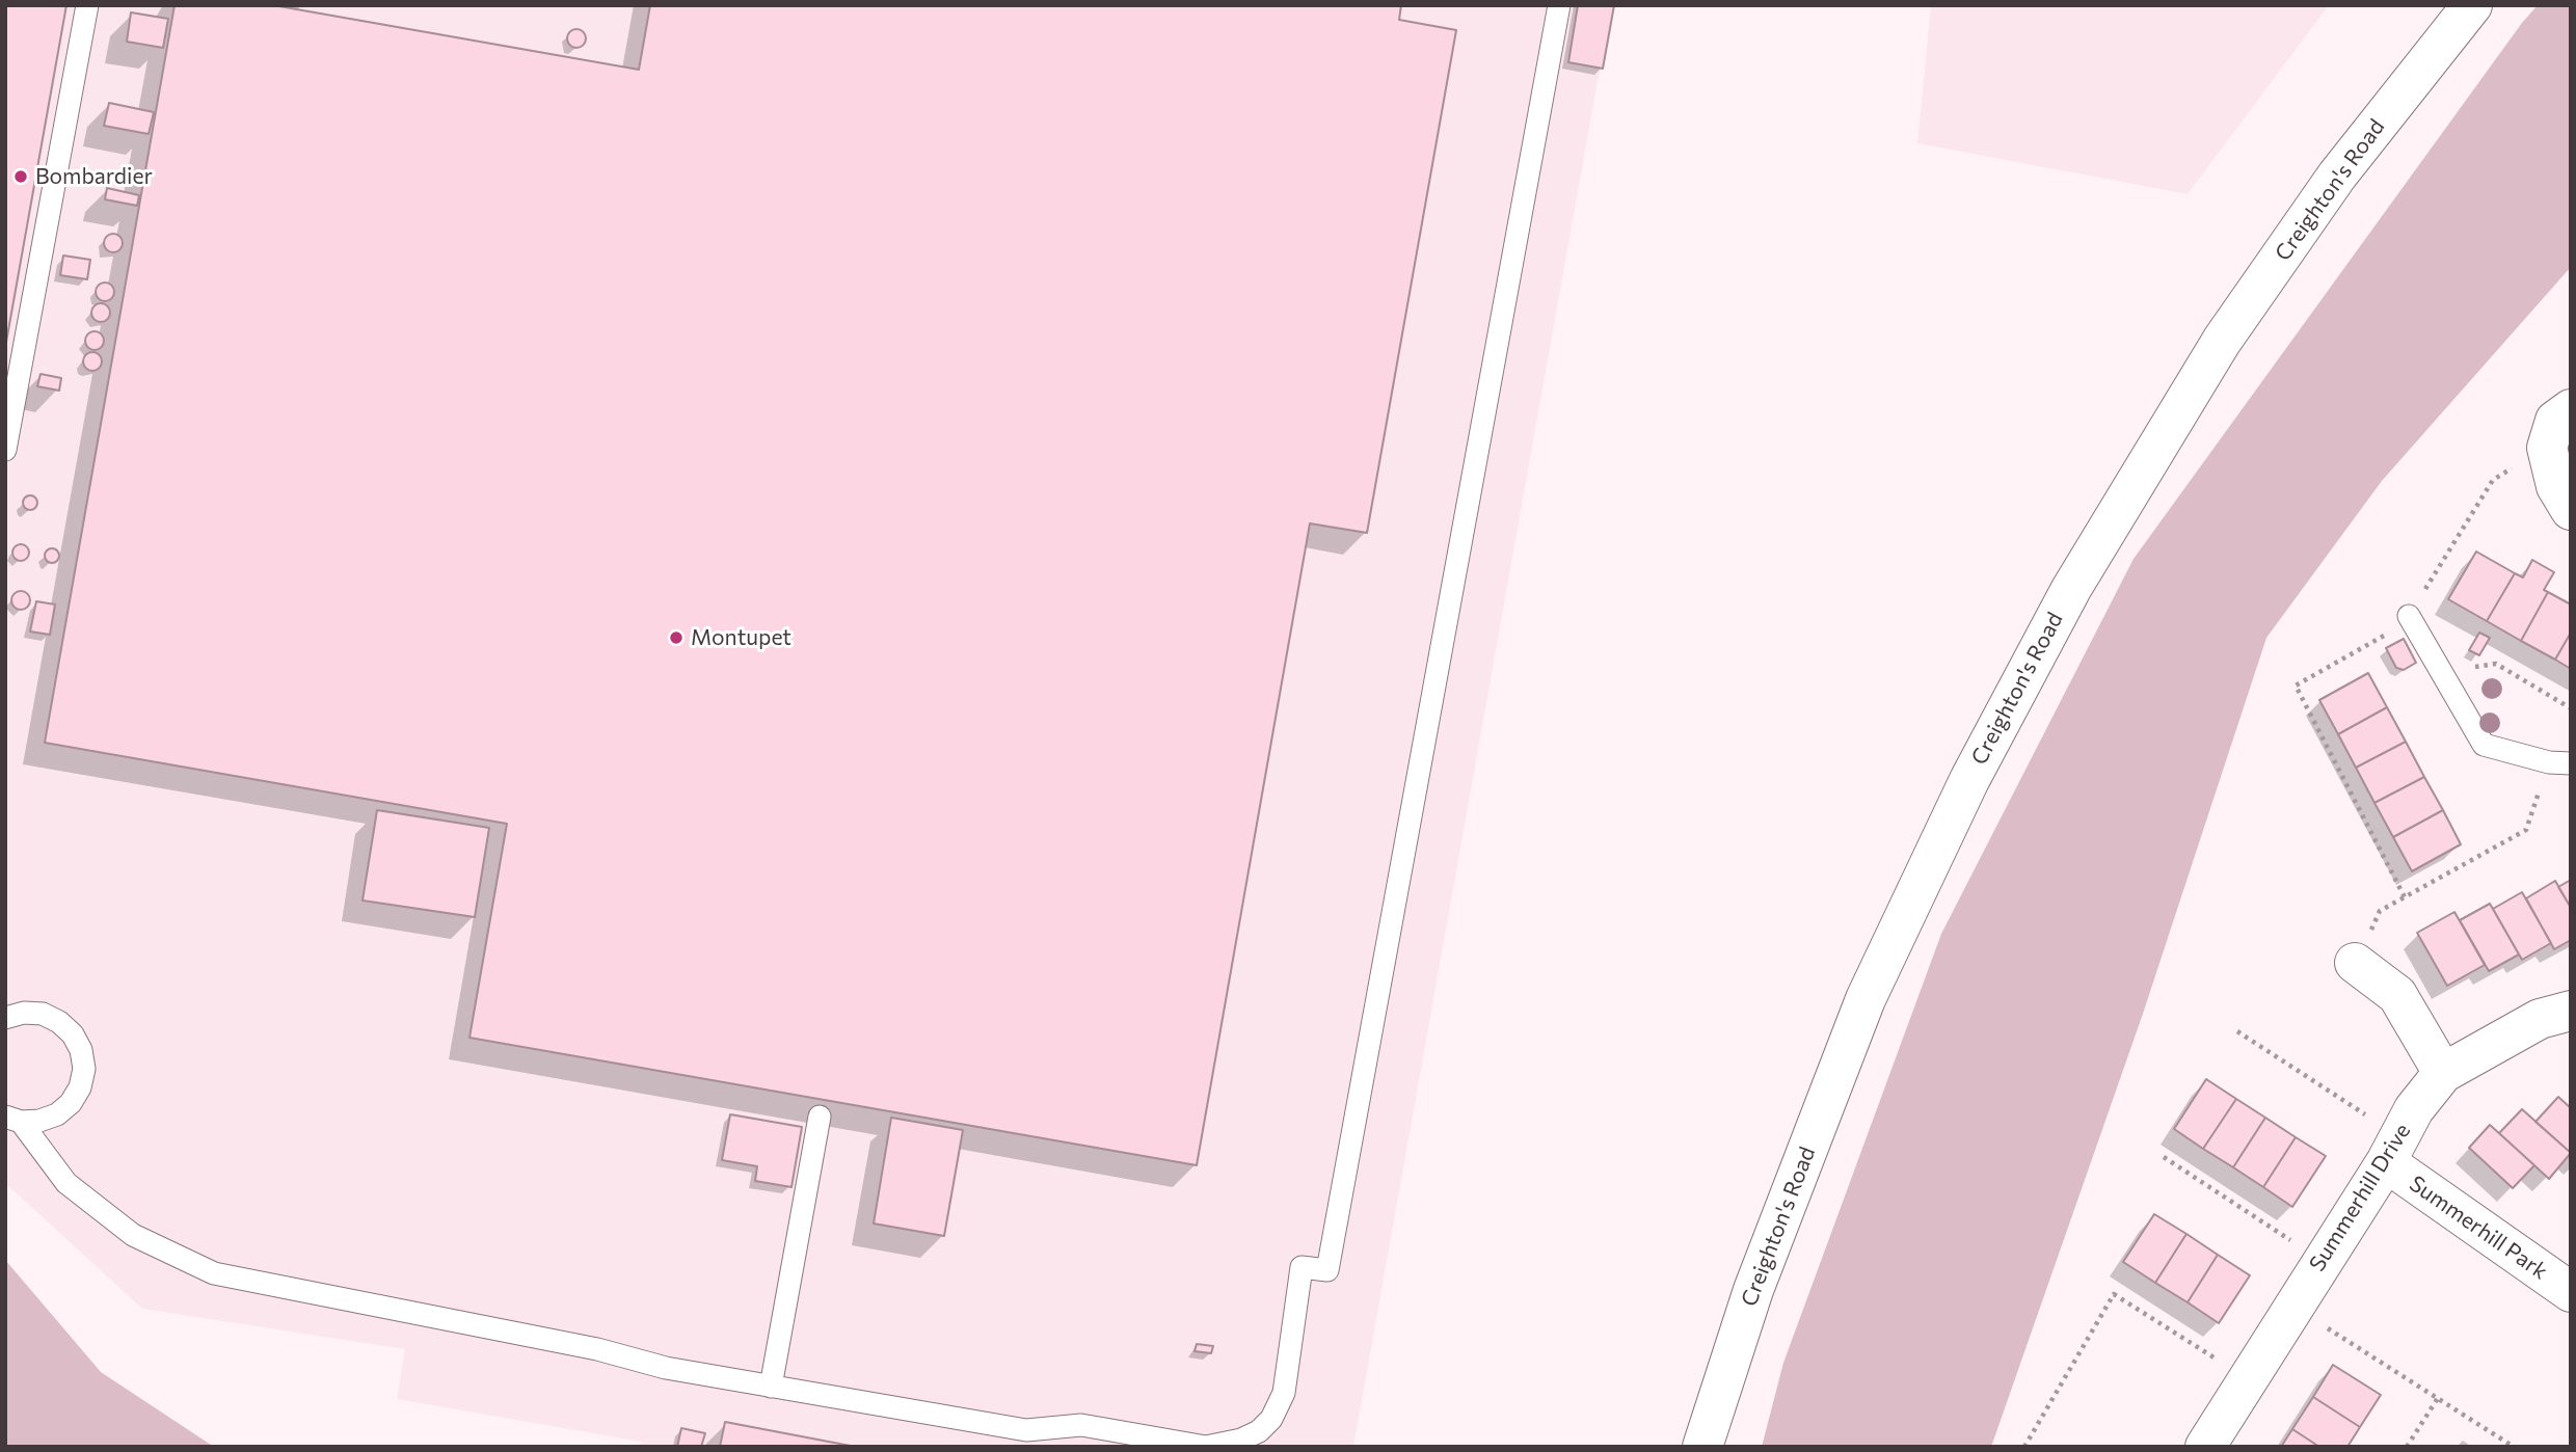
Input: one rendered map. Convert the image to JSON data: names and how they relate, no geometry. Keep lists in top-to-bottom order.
{
  "streets": {
    "main road": ["Creighton's Road", "Summerhill Drive", "Summerhill Park"]
  },
  "crossings": [
    ["Summerhill Drive", "Summerhill Park"]
  ],
  "places": ["Bombardier", "Montupet"]
}
